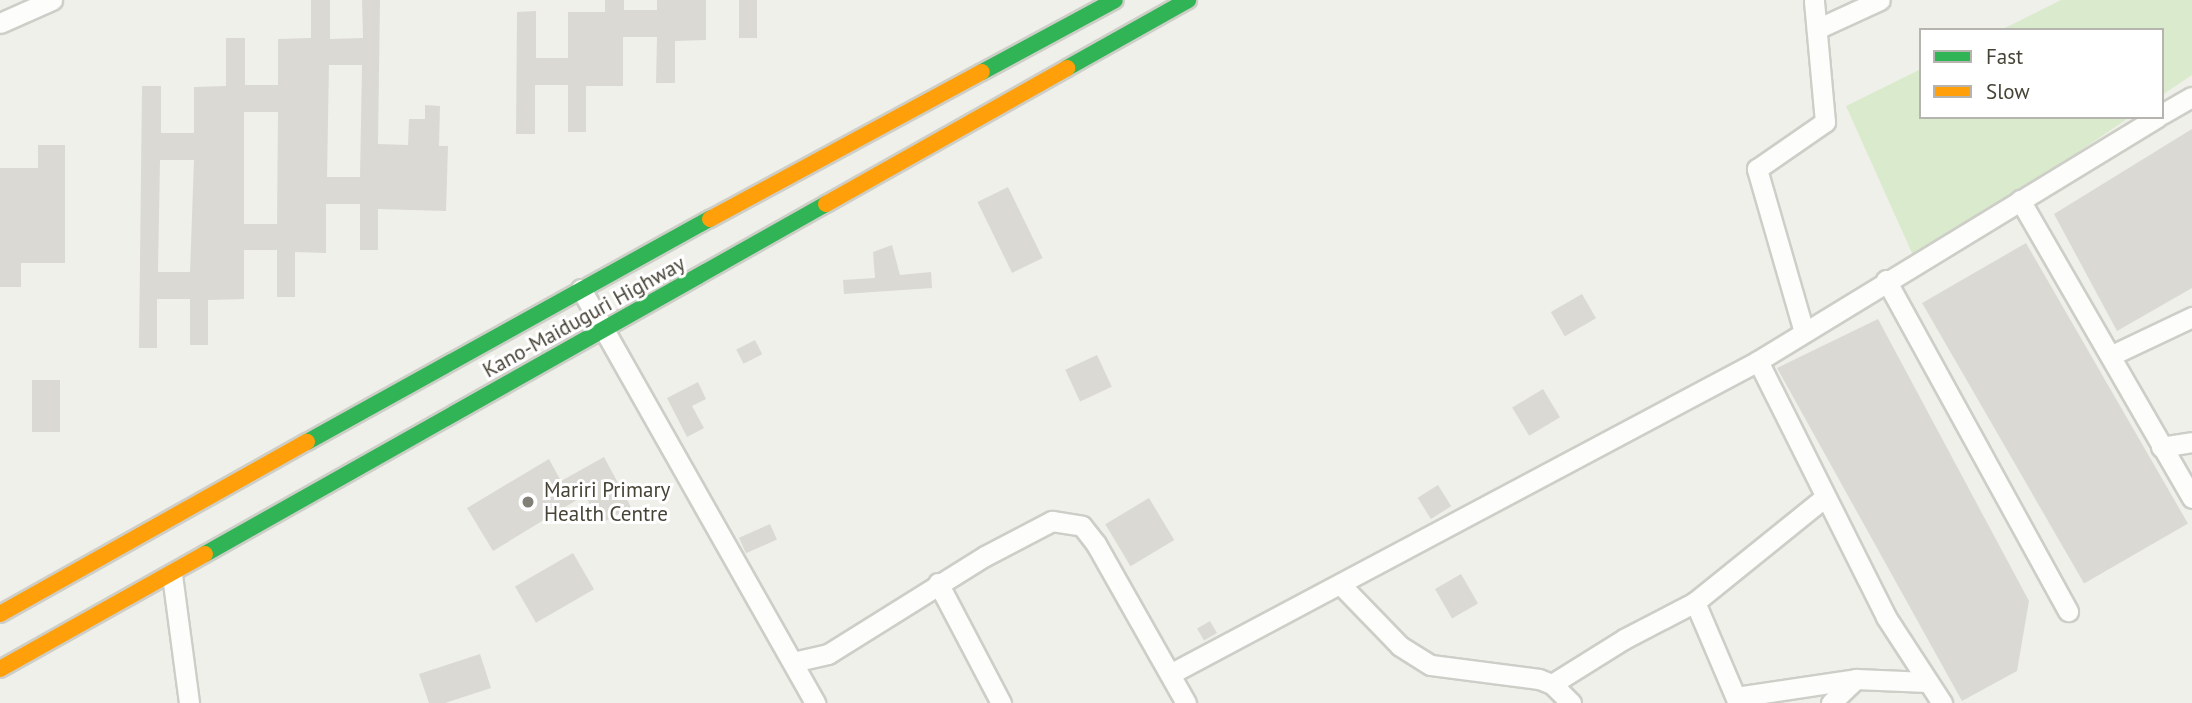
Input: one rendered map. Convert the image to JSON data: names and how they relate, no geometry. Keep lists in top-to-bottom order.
{
  "streets": {
    "highway": ["Kano-Maiduguri Highway"]
  },
  "places": ["Mariri Primary Health Centre"],
  "legend": ["Fast", "Slow"]
}
